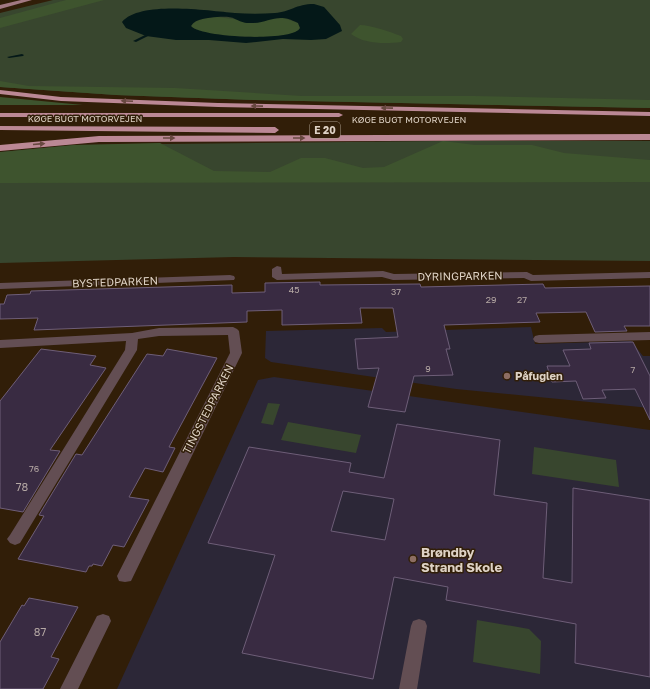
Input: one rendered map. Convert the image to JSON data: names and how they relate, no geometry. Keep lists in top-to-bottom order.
{
  "streets": {
    "highway": ["KØGE BUGT MOTORVEJEN", "E 20"],
    "street": ["DYRINGPARKEN", "BYSTEDPARKEN", "TINGSTEDPARKEN"]
  },
  "places": ["Påfuglen", "Brøndby Strand Skole"],
  "house_numbers": [
    "45",
    "37",
    "29",
    "27",
    "9",
    "7",
    "76",
    "78",
    "87"
  ]
}
